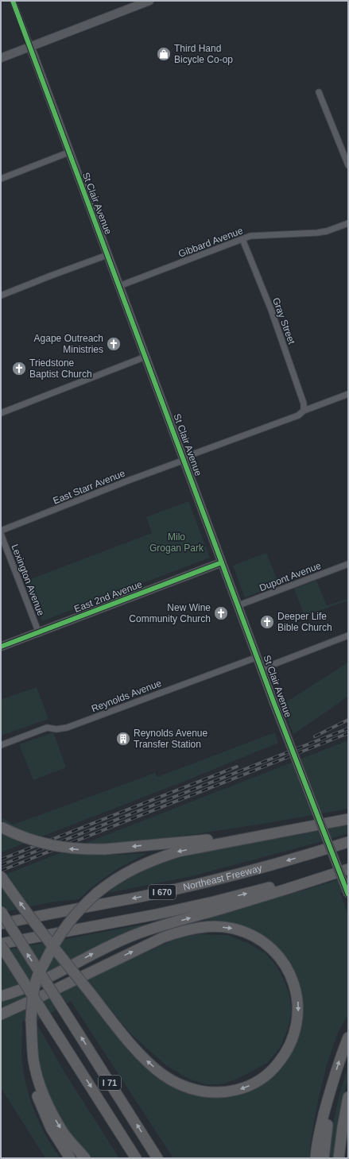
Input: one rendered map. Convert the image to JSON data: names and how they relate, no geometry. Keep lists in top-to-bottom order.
{
  "streets": {
    "highway": ["Northeast Freeway", "I 670", "I 71"],
    "street": [
      "St Clair Avenue",
      "Gibbard Avenue",
      "Gray Street",
      "East Starr Avenue",
      "Dupont Avenue",
      "Lexington Avenue",
      "East 2nd Avenue",
      "Reynolds Avenue"
    ]
  },
  "crossings": [
    ["St Clair Avenue", "Gibbard Avenue"],
    ["St Clair Avenue", "East Starr Avenue"],
    ["St Clair Avenue", "Dupont Avenue"],
    ["St Clair Avenue", "East 2nd Avenue"],
    ["St Clair Avenue", "Reynolds Avenue"],
    ["Gibbard Avenue", "Gray Street"],
    ["Gray Street", "East Starr Avenue"],
    ["Lexington Avenue", "East 2nd Avenue"]
  ],
  "parks": ["Milo Grogan Park"],
  "places": {
    "shop": ["Third Hand Bicycle Co-op"],
    "church": [
      "Agape Outreach Ministries",
      "Triedstone Baptist Church",
      "New Wine Community Church",
      "Deeper Life Bible Church"
    ],
    "building": ["Reynolds Avenue Transfer Station"]
  }
}
